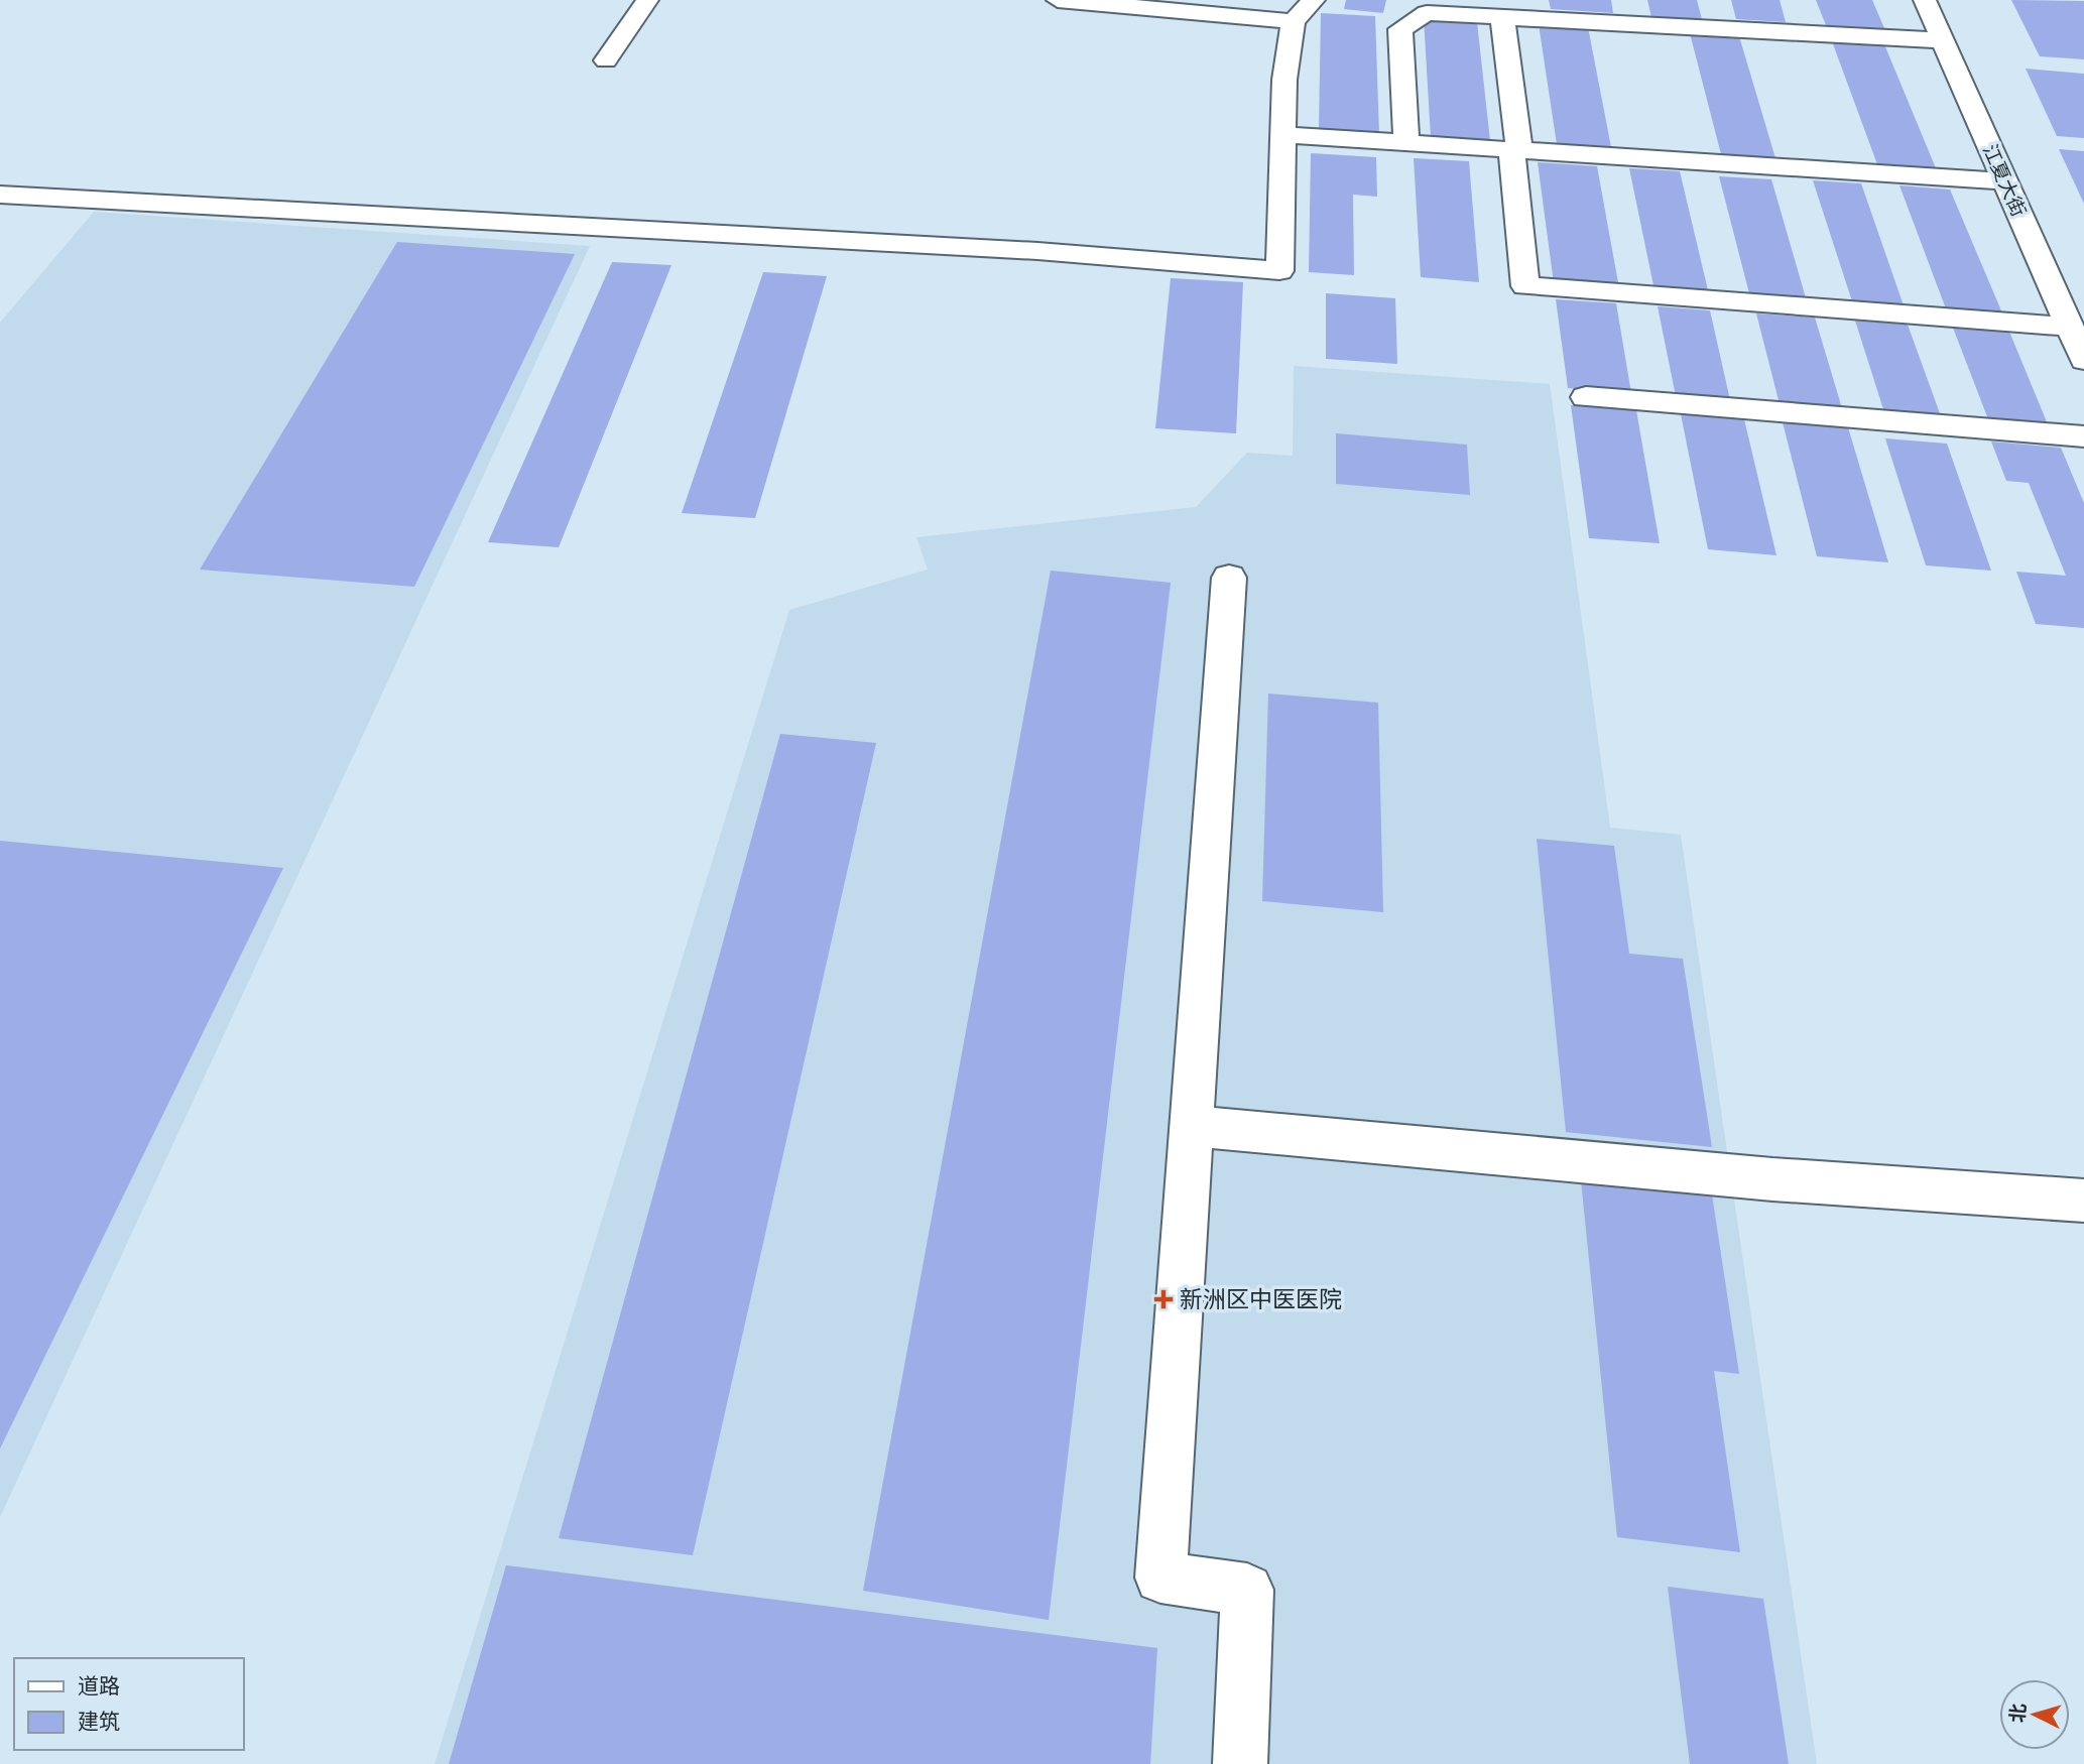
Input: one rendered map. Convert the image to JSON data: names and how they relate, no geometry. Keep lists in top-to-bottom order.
{
  "streets": {
    "street": ["江夏大街"]
  },
  "places": {
    "health": ["新洲区中医医院"]
  },
  "legend": ["道路", "建筑"],
  "north": "left"
}
